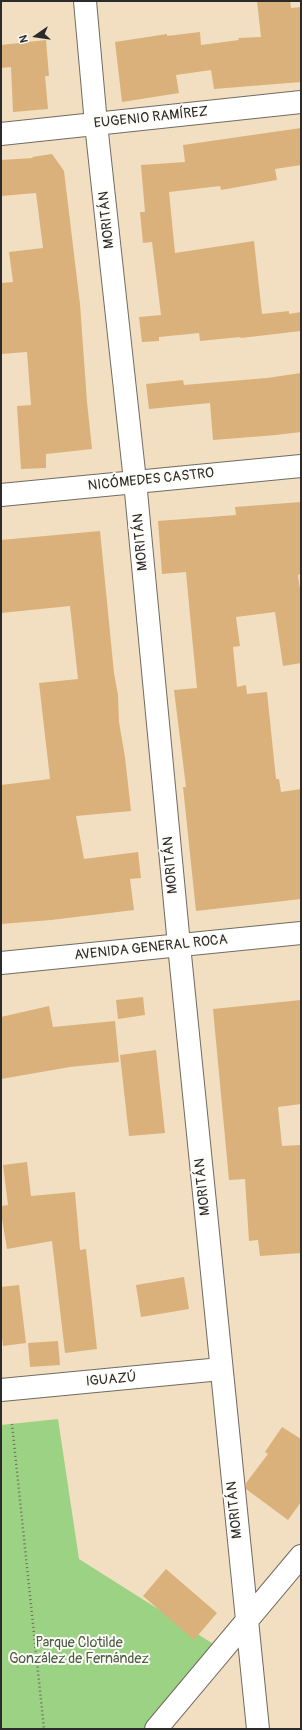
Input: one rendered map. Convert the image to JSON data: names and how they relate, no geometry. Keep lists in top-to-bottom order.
{
  "streets": {
    "street": [
      "EUGENIO RAMÍREZ",
      "MORITÁN",
      "NICÓMEDES CASTRO",
      "AVENIDA GENERAL ROCA",
      "IGUAZÚ"
    ]
  },
  "crossings": [
    ["EUGENIO RAMÍREZ", "MORITÁN"],
    ["MORITÁN", "NICÓMEDES CASTRO"],
    ["MORITÁN", "AVENIDA GENERAL ROCA"],
    ["MORITÁN", "IGUAZÚ"]
  ],
  "parks": ["Parque Clotilde González de Fernández"],
  "north": "left"
}
